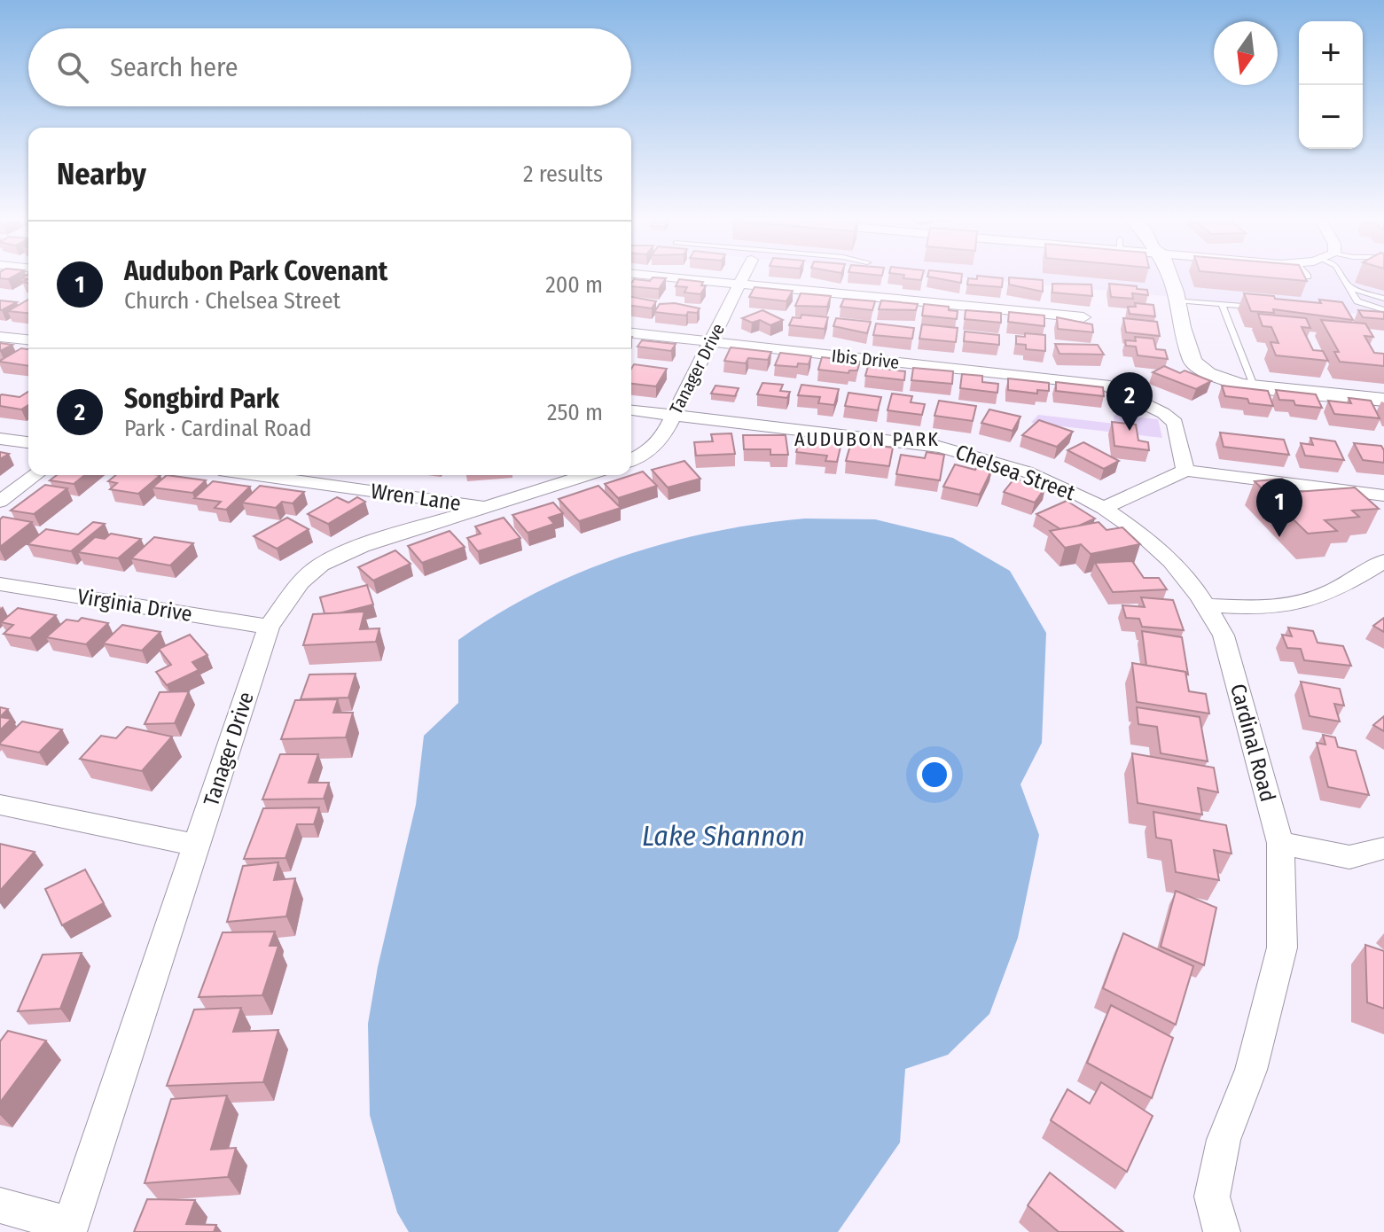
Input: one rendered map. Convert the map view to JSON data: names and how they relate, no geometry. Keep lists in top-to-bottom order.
{
  "streets": {
    "street": [
      "Ibis Drive",
      "Tanager Drive",
      "Chelsea Street",
      "Wren Lane",
      "Virginia Drive",
      "Cardinal Road"
    ]
  },
  "crossings": [
    ["Ibis Drive", "Tanager Drive"],
    ["Tanager Drive", "Chelsea Street"],
    ["Tanager Drive", "Wren Lane"],
    ["Tanager Drive", "Virginia Drive"],
    ["Chelsea Street", "Cardinal Road"]
  ],
  "districts": ["AUDUBON PARK"],
  "water": ["Lake Shannon"],
  "north": "bottom",
  "page": {
    "map_buttons": ["+", "−"],
    "search": "Search here",
    "heading": ["Nearby", "2 results"],
    "list": [
      {
        "mark": "1",
        "name": "Audubon Park Covenant",
        "note": "Church · Chelsea Street",
        "value": "200 m"
      },
      {
        "mark": "2",
        "name": "Songbird Park",
        "note": "Park · Cardinal Road",
        "value": "250 m"
      }
    ],
    "pins": ["2", "1"]
  }
}
